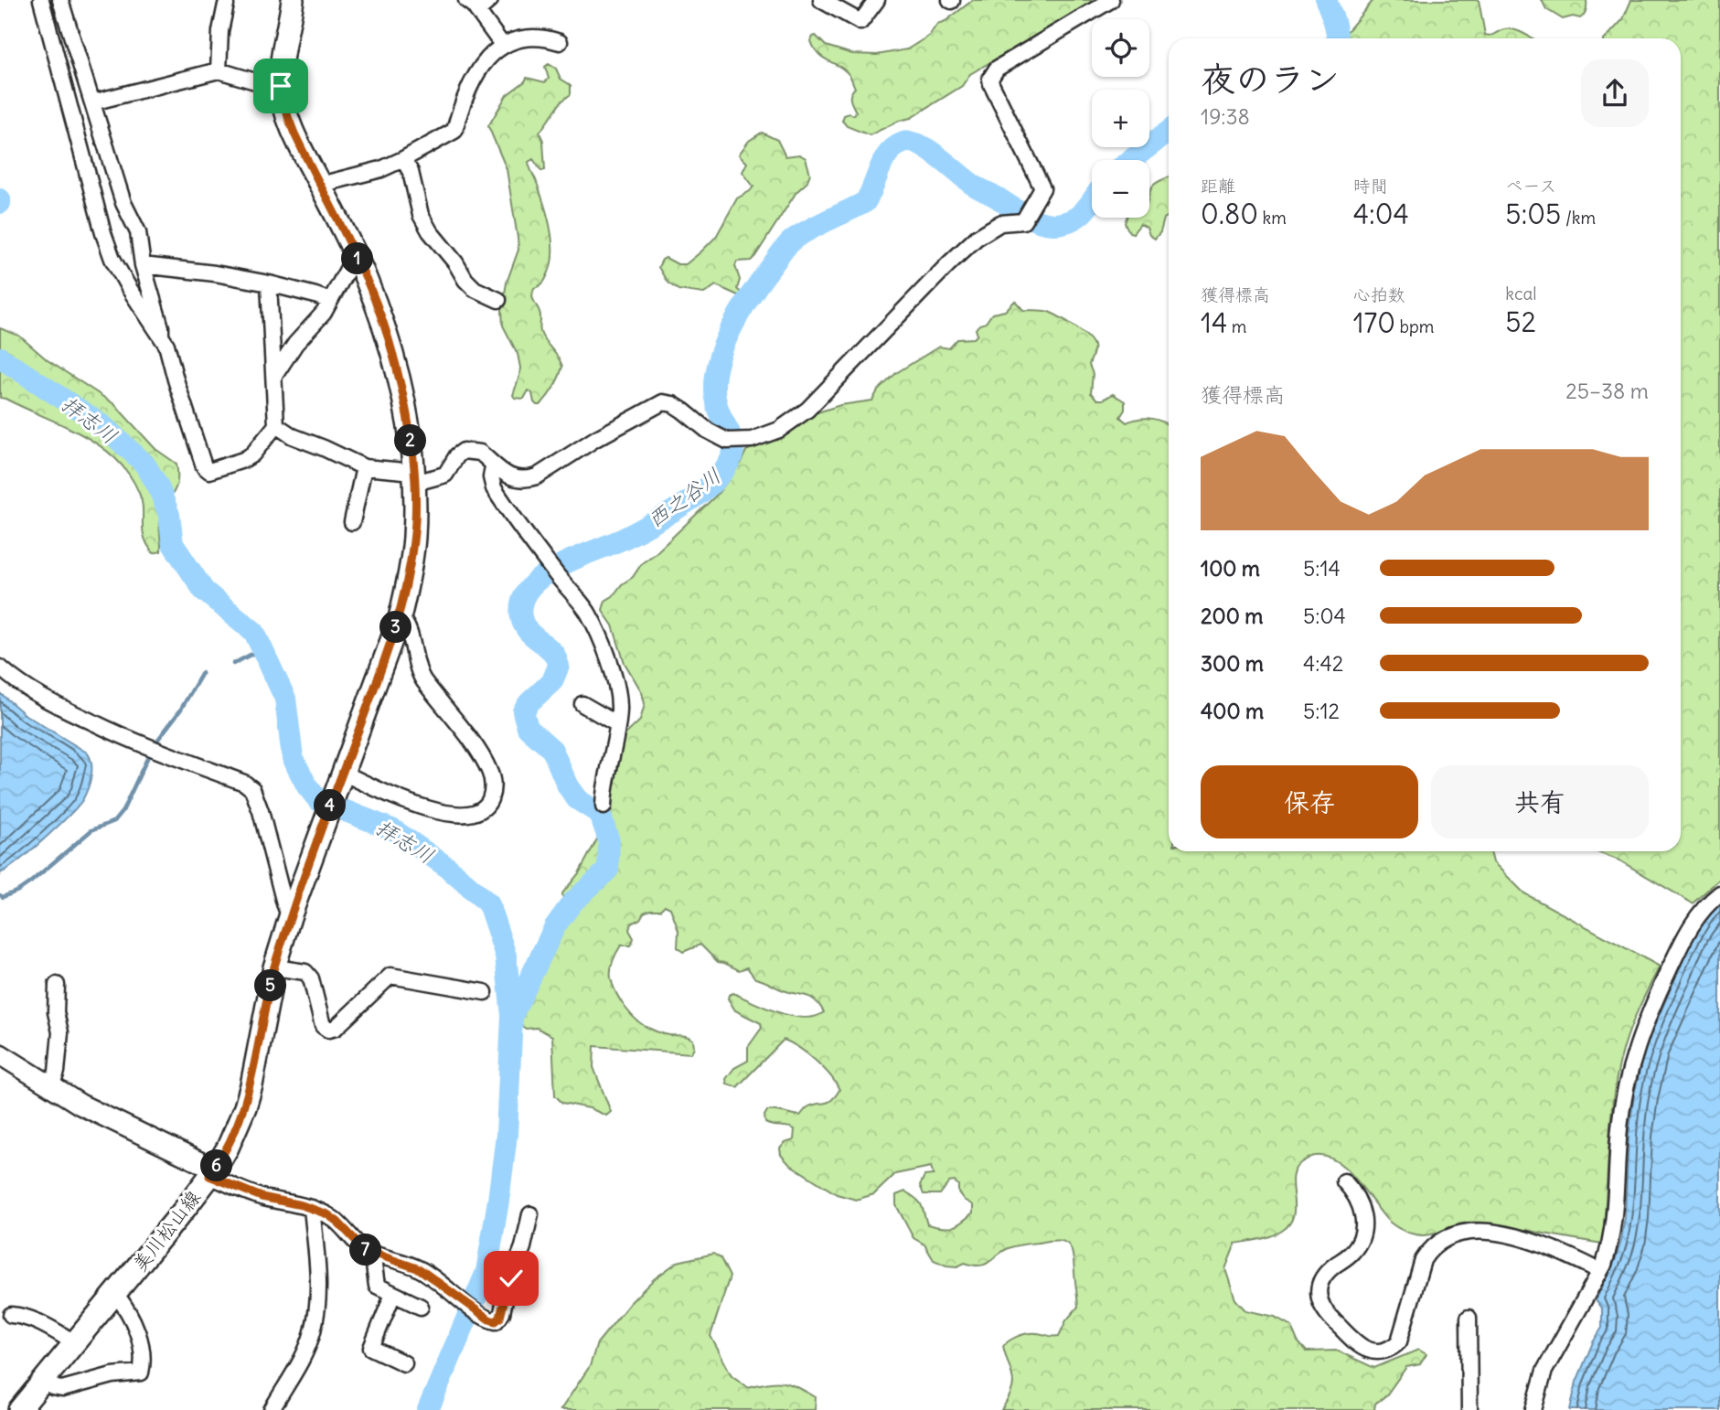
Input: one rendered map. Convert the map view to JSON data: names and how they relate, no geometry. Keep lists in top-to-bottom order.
{
  "streets": {
    "main road": ["美川松山線"]
  },
  "water": ["拝志川", "西之谷川"],
  "page": {
    "map_buttons": ["+", "−"],
    "heading": ["夜のラン", "19:38"],
    "stats": [
      ["距離", "0.80 km"],
      ["時間", "4:04"],
      ["ペース", "5:05 /km"],
      ["獲得標高", "14 m"],
      ["心拍数", "170 bpm"],
      ["kcal", "52"]
    ],
    "pins": [
      "1",
      "2",
      "3",
      "4",
      "5",
      "6",
      "7"
    ],
    "chart": ["獲得標高", "25–38 m"],
    "list": [
      {
        "name": "100 m",
        "note": "5:14"
      },
      {
        "name": "200 m",
        "note": "5:04"
      },
      {
        "name": "300 m",
        "note": "4:42"
      },
      {
        "name": "400 m",
        "note": "5:12"
      }
    ],
    "buttons": ["保存", "共有"]
  }
}
